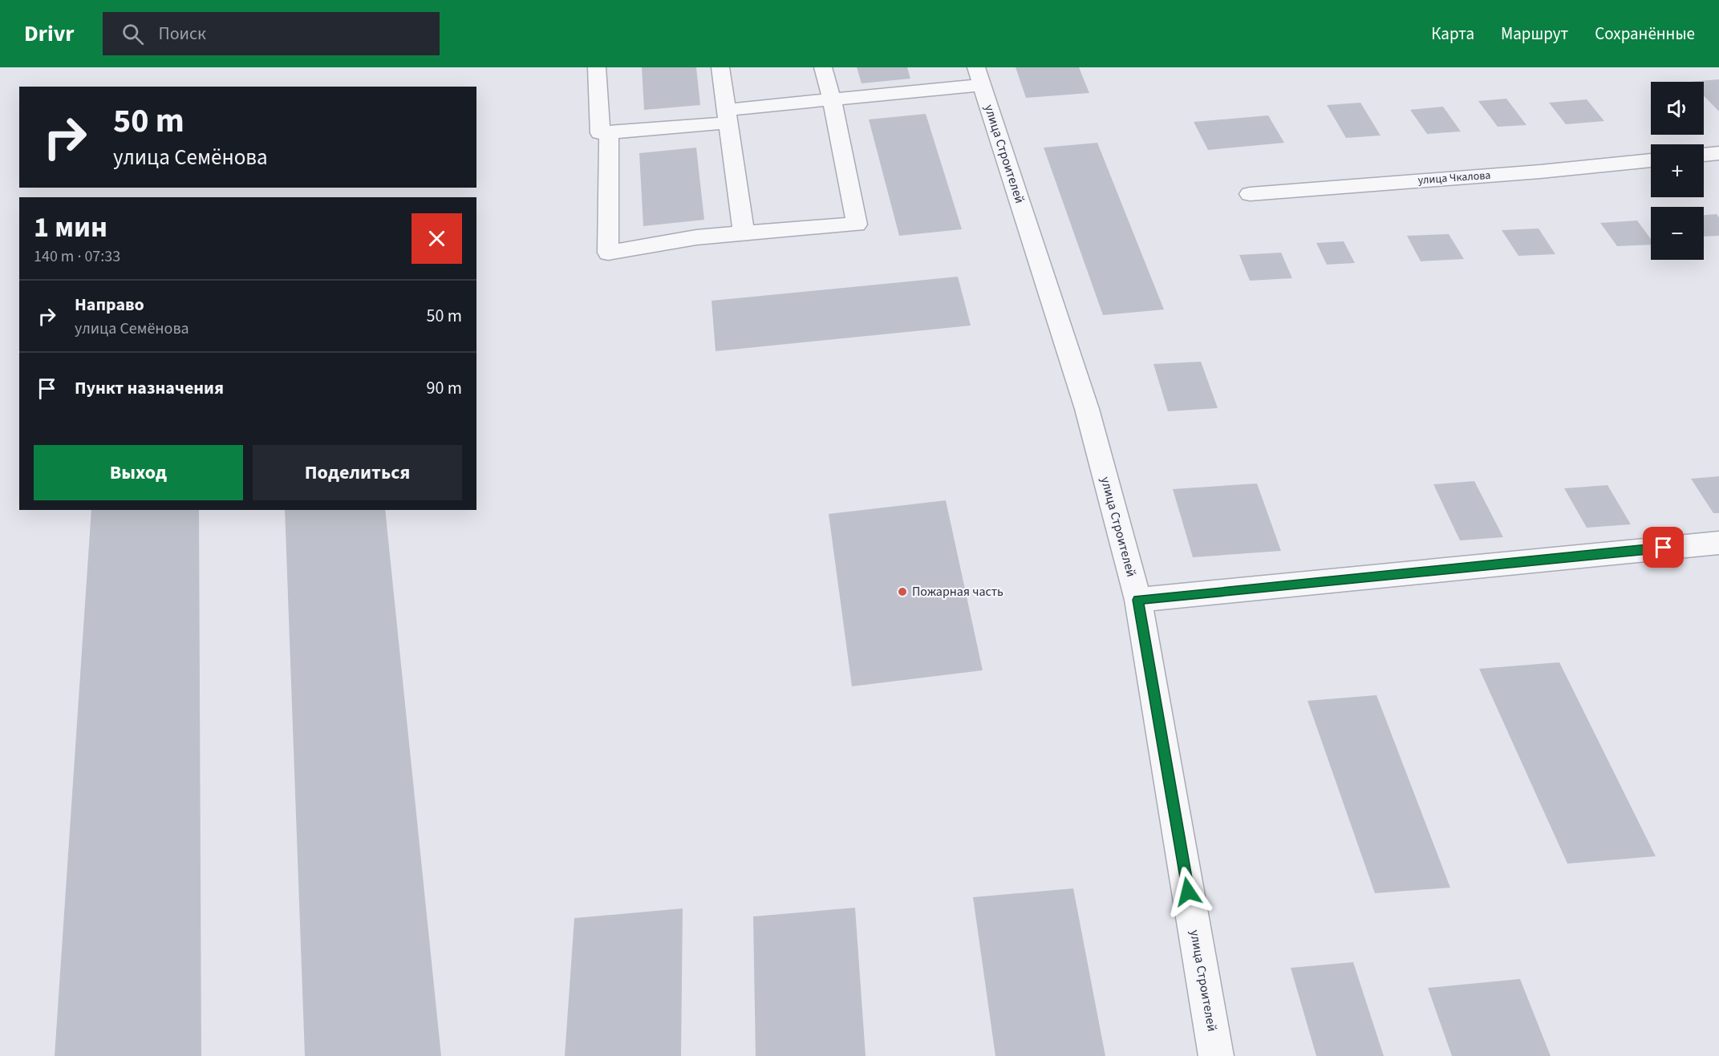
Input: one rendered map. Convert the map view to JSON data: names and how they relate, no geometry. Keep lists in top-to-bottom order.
{
  "streets": {
    "street": ["улица Строителей", "улица Чкалова"]
  },
  "places": ["Пожарная часть"],
  "page": {
    "header": "Drivr",
    "search": "Поиск",
    "nav": ["Карта", "Маршрут", "Сохранённые"],
    "map_buttons": ["+", "−"],
    "turn": ["50 m", "улица Семёнова"],
    "heading": ["1 мин", "140 m · 07:33"],
    "list": [
      {
        "name": "Направо",
        "note": "улица Семёнова",
        "value": "50 m"
      },
      {
        "name": "Пункт назначения",
        "value": "90 m"
      }
    ],
    "buttons": ["Выход", "Поделиться"]
  }
}
